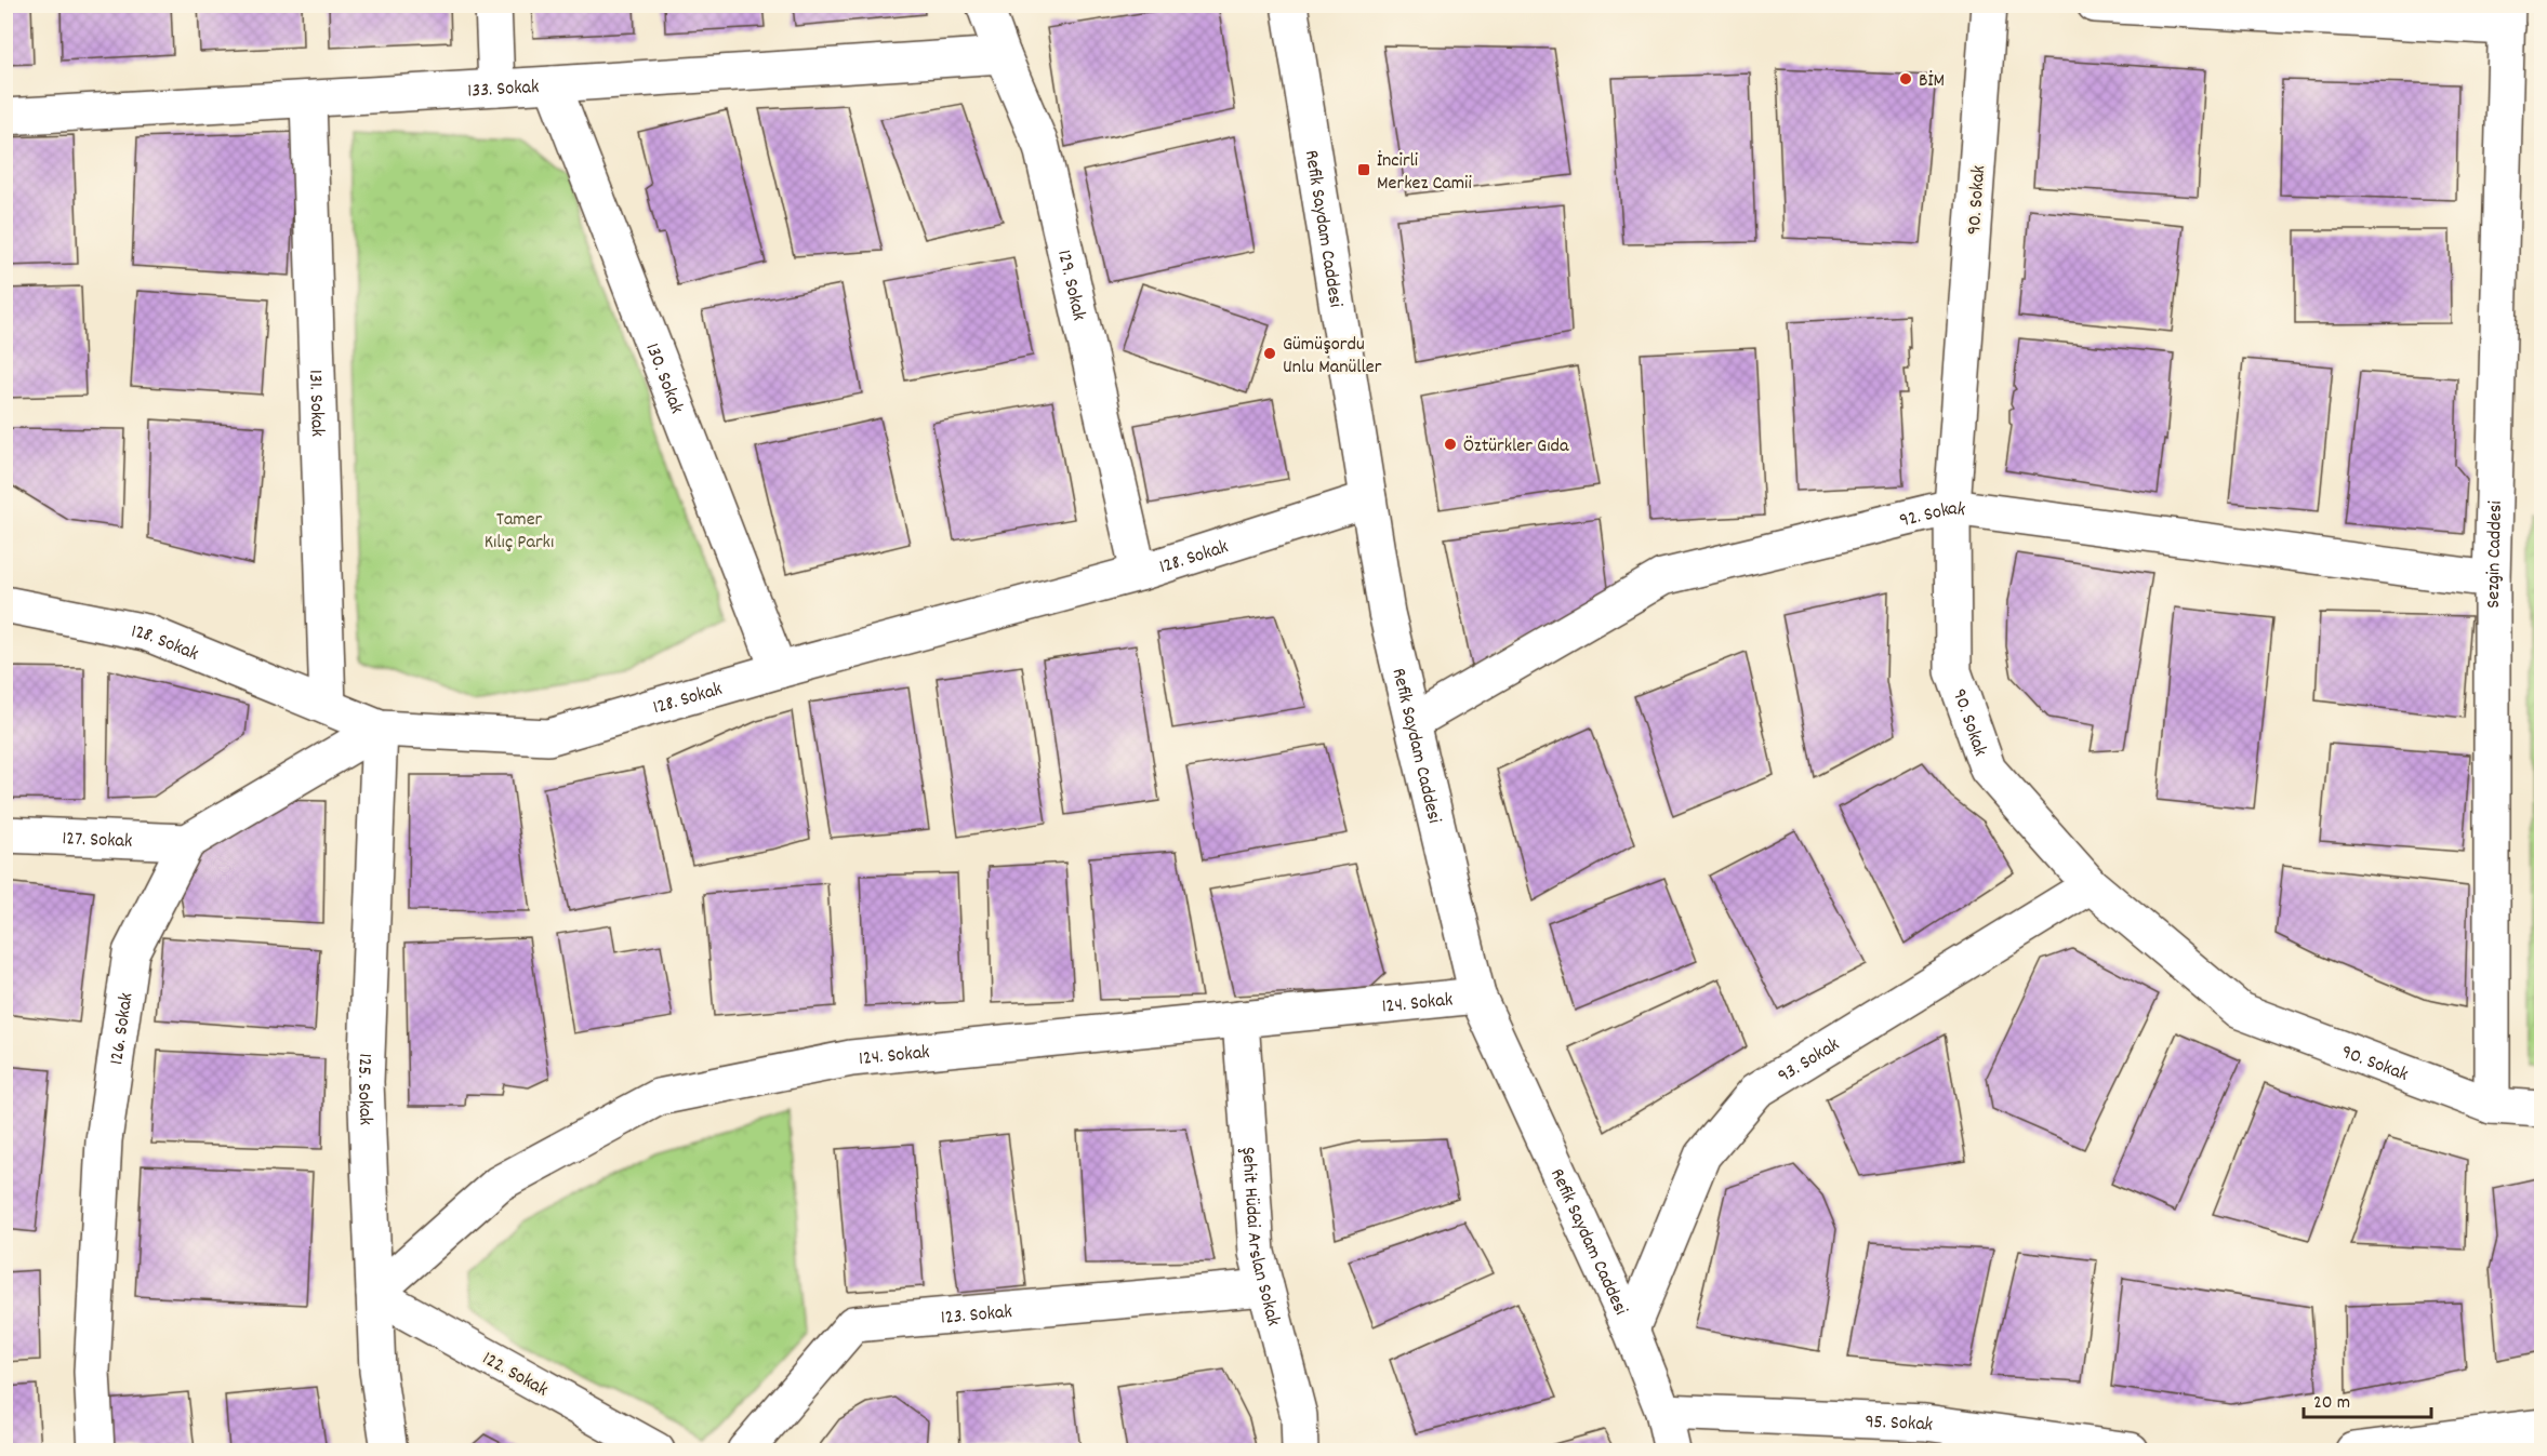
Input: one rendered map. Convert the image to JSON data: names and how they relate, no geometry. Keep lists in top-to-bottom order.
{
  "streets": {
    "street": [
      "133. Sokak",
      "90. Sokak",
      "Refik Saydam Caddesi",
      "129. Sokak",
      "130. Sokak",
      "131. Sokak",
      "92. Sokak",
      "128. Sokak",
      "Sezgin Caddesi",
      "127. Sokak",
      "124. Sokak",
      "126. Sokak",
      "93. Sokak",
      "125. Sokak",
      "Şehit Hüdai Arslan Sokak",
      "123. Sokak",
      "122. Sokak",
      "95. Sokak"
    ]
  },
  "crossings": [
    ["133. Sokak", "129. Sokak"],
    ["133. Sokak", "130. Sokak"],
    ["133. Sokak", "131. Sokak"],
    ["90. Sokak", "92. Sokak"],
    ["90. Sokak", "Sezgin Caddesi"],
    ["90. Sokak", "93. Sokak"],
    ["Refik Saydam Caddesi", "92. Sokak"],
    ["Refik Saydam Caddesi", "128. Sokak"],
    ["Refik Saydam Caddesi", "124. Sokak"],
    ["Refik Saydam Caddesi", "93. Sokak"],
    ["Refik Saydam Caddesi", "95. Sokak"],
    ["129. Sokak", "128. Sokak"],
    ["130. Sokak", "128. Sokak"],
    ["131. Sokak", "128. Sokak"],
    ["92. Sokak", "Sezgin Caddesi"],
    ["128. Sokak", "125. Sokak"],
    ["127. Sokak", "126. Sokak"],
    ["124. Sokak", "125. Sokak"],
    ["124. Sokak", "Şehit Hüdai Arslan Sokak"],
    ["124. Sokak", "122. Sokak"],
    ["125. Sokak", "122. Sokak"],
    ["Şehit Hüdai Arslan Sokak", "123. Sokak"]
  ],
  "parks": ["Tamer Kılıç Parkı"],
  "places": {
    "other": ["BİM", "Gümüşordu Unlu Manüller", "Öztürkler Gıda"],
    "transit": ["İncirli Merkez Camii"]
  },
  "scale_bar": "20 m"
}
